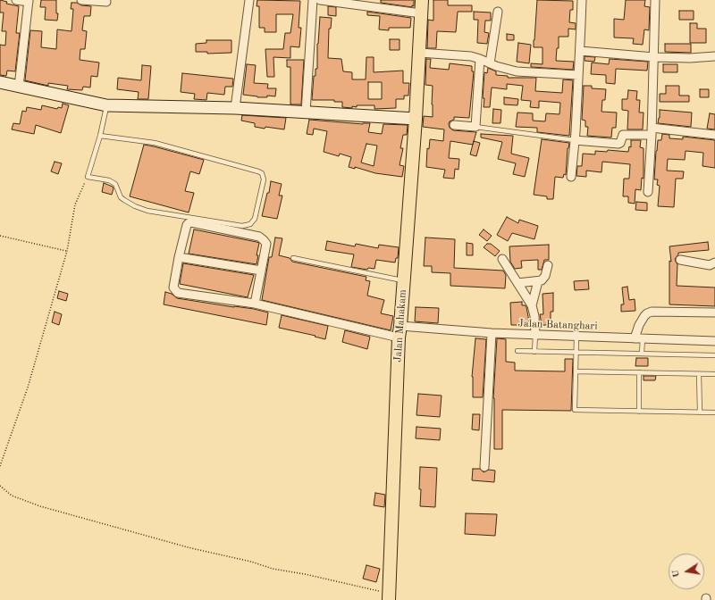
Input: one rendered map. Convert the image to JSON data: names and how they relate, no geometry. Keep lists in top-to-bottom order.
{
  "streets": {
    "main road": ["Jalan Mahakam"],
    "street": ["Jalan Batanghari"]
  },
  "crossings": [
    ["Jalan Batanghari", "Jalan Mahakam"]
  ],
  "north": "left"
}
